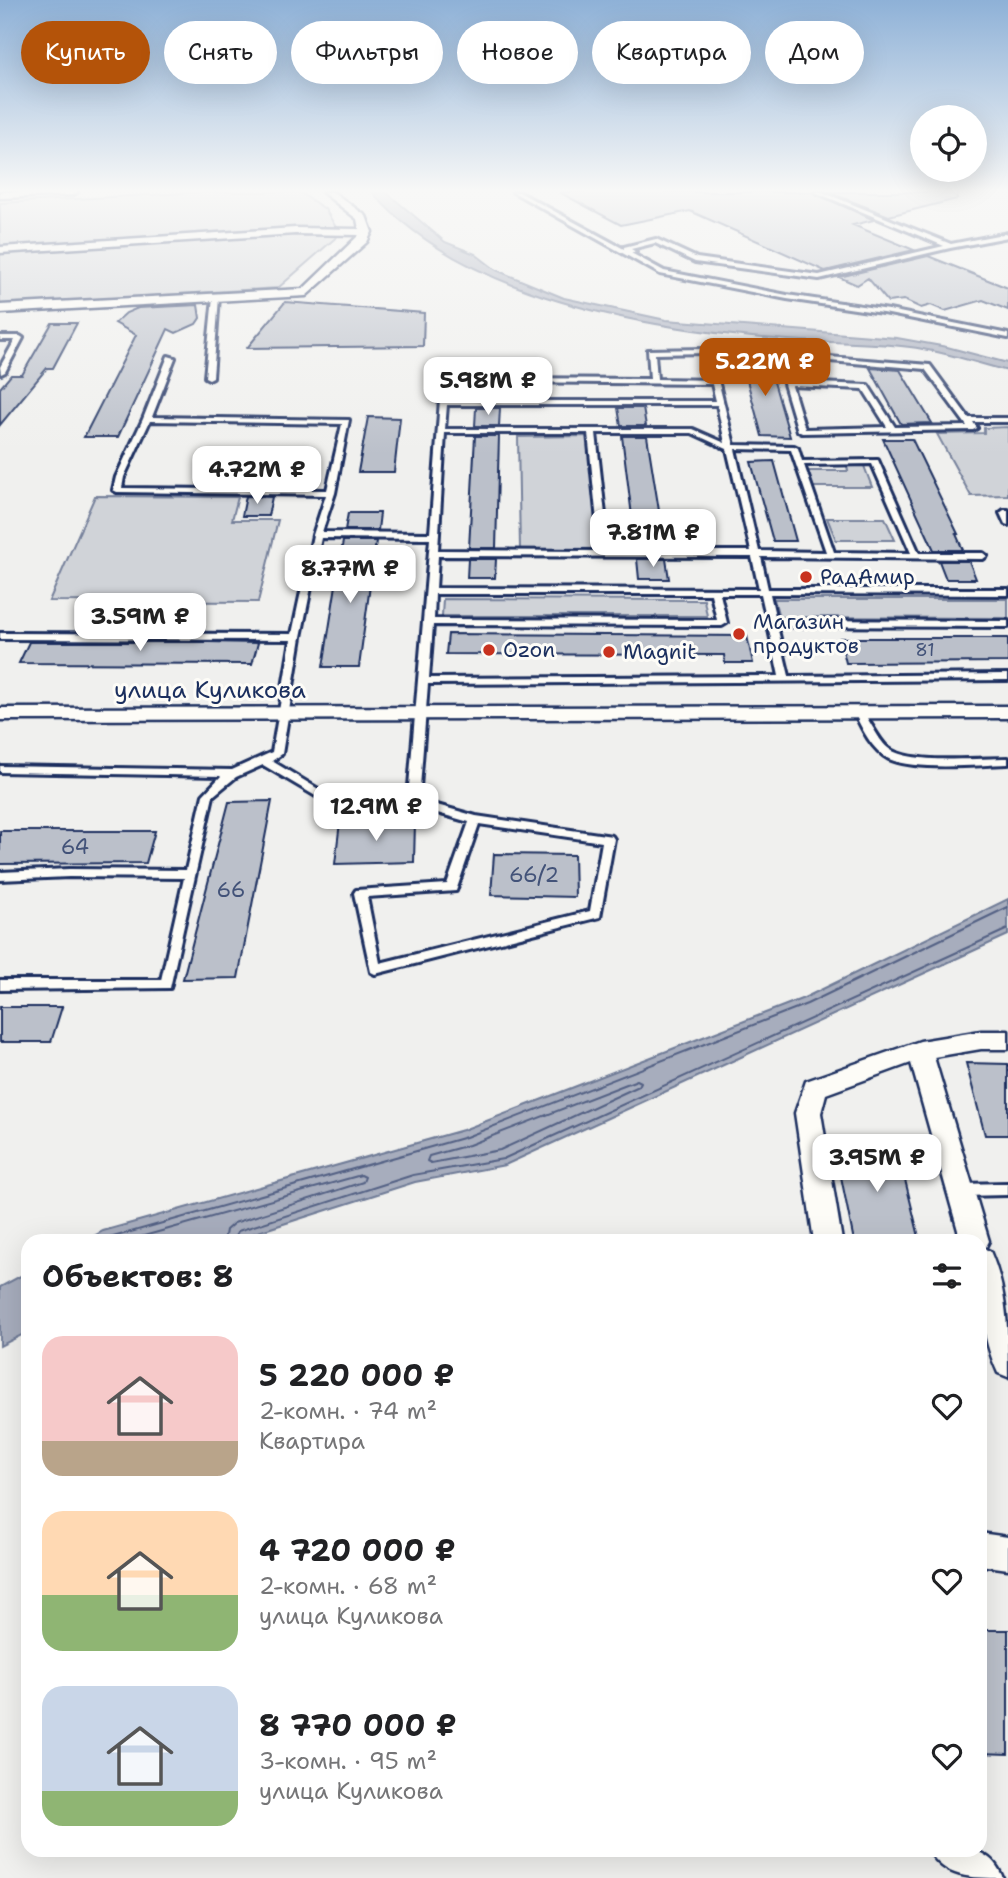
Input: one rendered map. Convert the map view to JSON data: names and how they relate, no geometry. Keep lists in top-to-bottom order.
{
  "streets": {
    "street": ["улица Куликова"]
  },
  "places": [
    "РадАмир",
    "Магазин продуктов",
    "Ozon",
    "Magnit"
  ],
  "house_numbers": [
    "81",
    "64",
    "66/2",
    "66"
  ],
  "page": {
    "chip": [
      "Купить",
      "Снять",
      "Фильтры",
      "Новое",
      "Квартира",
      "Дом"
    ],
    "price": [
      "5.22M ₽",
      "5.98M ₽",
      "4.72M ₽",
      "7.81M ₽",
      "8.77M ₽",
      "3.59M ₽",
      "12.9M ₽",
      "3.95M ₽"
    ],
    "heading": "Объектов: 8",
    "list": [
      {
        "name": "5 220 000 ₽",
        "note": "2-комн. · 74 m² · Квартира"
      },
      {
        "name": "4 720 000 ₽",
        "note": "2-комн. · 68 m² · улица Куликова"
      },
      {
        "name": "8 770 000 ₽",
        "note": "3-комн. · 95 m² · улица Куликова"
      }
    ]
  }
}
